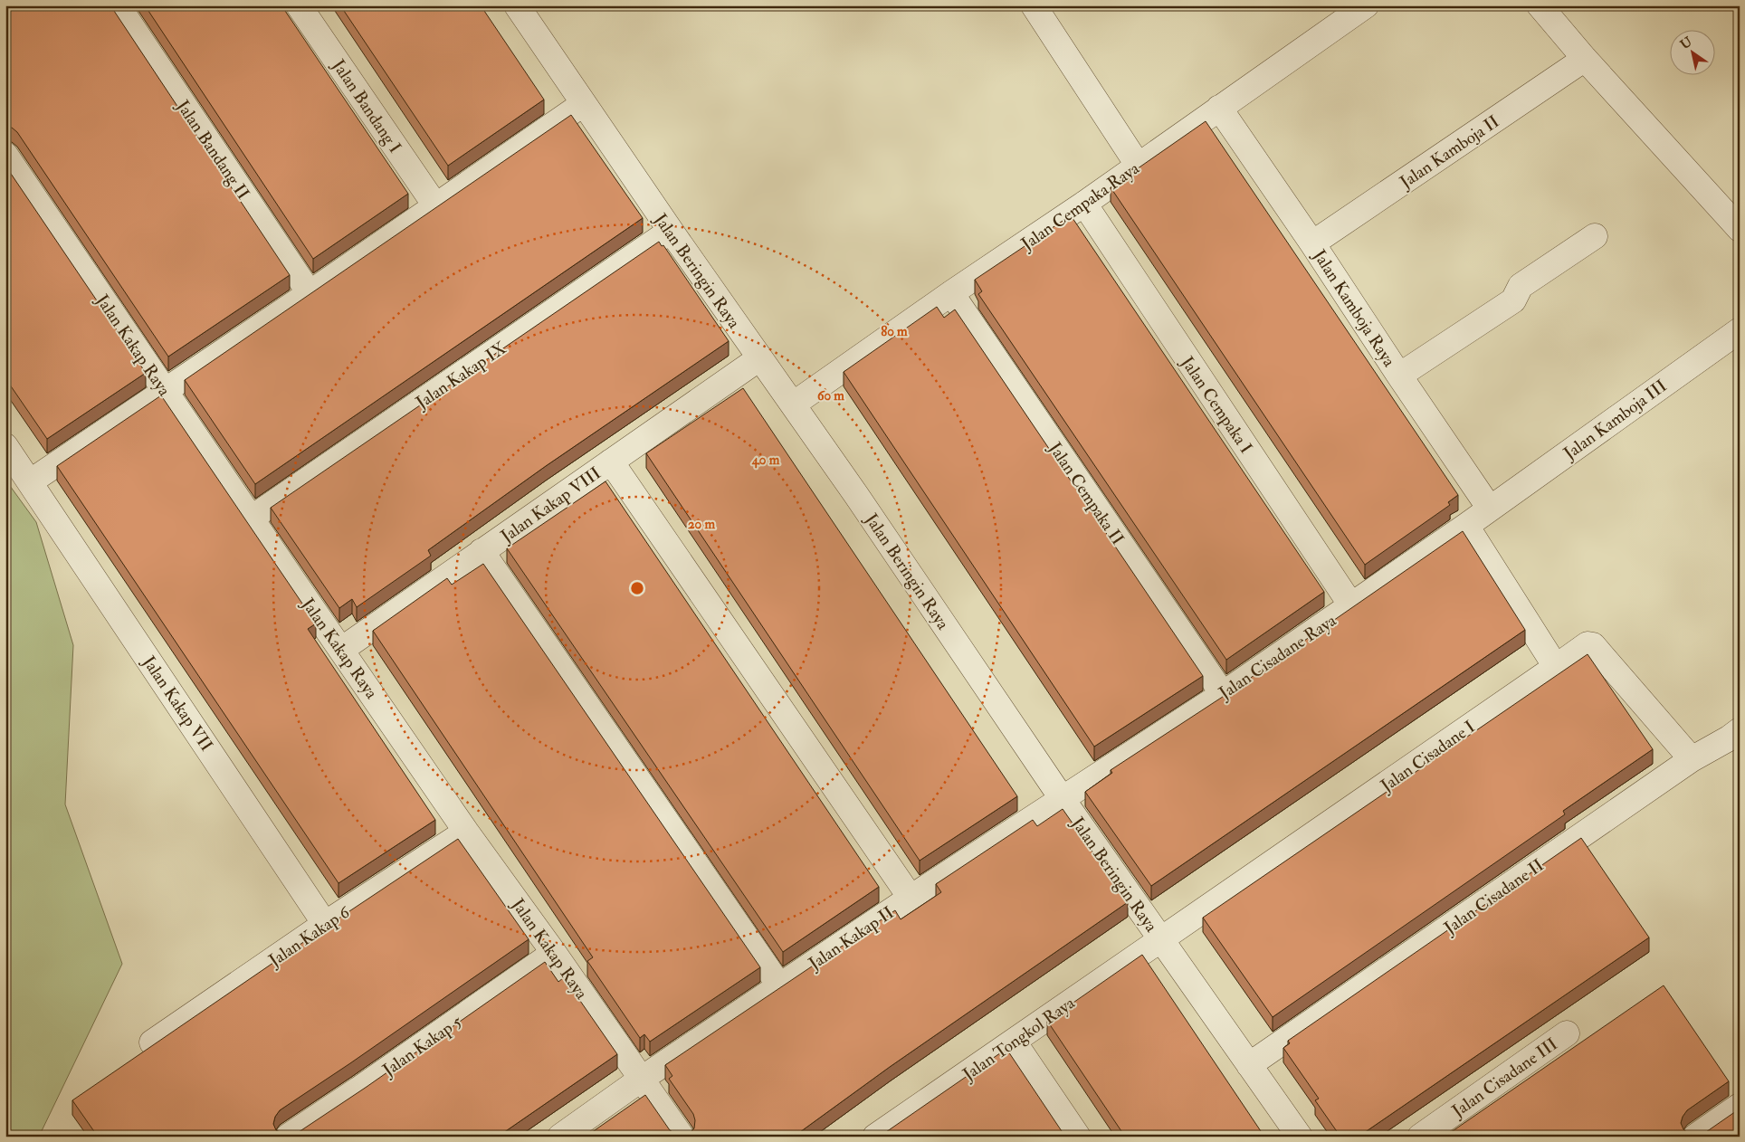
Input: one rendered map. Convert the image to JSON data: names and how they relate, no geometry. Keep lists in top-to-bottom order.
{
  "streets": {
    "street": [
      "Jalan Bandang I",
      "Jalan Bandang II",
      "Jalan Kamboja II",
      "Jalan Cempaka Raya",
      "Jalan Beringin Raya",
      "Jalan Kamboja Raya",
      "Jalan Kakap Raya",
      "Jalan Kakap IX",
      "Jalan Cempaka I",
      "Jalan Kamboja III",
      "Jalan Cempaka II",
      "Jalan Kakap VIII",
      "Jalan Cisadane Raya",
      "Jalan Kakap VII",
      "Jalan Cisadane I",
      "Jalan Cisadane II",
      "Jalan Kakap 6",
      "Jalan Kakap II",
      "Jalan Tongkol Raya",
      "Jalan Kakap 5",
      "Jalan Cisadane III"
    ]
  },
  "crossings": [
    ["Jalan Kamboja II", "Jalan Kamboja Raya"],
    ["Jalan Cempaka Raya", "Jalan Beringin Raya"],
    ["Jalan Cempaka Raya", "Jalan Kamboja Raya"],
    ["Jalan Cempaka Raya", "Jalan Cempaka I"],
    ["Jalan Cempaka Raya", "Jalan Cempaka II"],
    ["Jalan Beringin Raya", "Jalan Kakap IX"],
    ["Jalan Beringin Raya", "Jalan Kakap VIII"],
    ["Jalan Beringin Raya", "Jalan Cisadane Raya"],
    ["Jalan Beringin Raya", "Jalan Cisadane I"],
    ["Jalan Beringin Raya", "Jalan Cisadane II"],
    ["Jalan Beringin Raya", "Jalan Kakap II"],
    ["Jalan Beringin Raya", "Jalan Tongkol Raya"],
    ["Jalan Kamboja Raya", "Jalan Kamboja III"],
    ["Jalan Kamboja Raya", "Jalan Cisadane Raya"],
    ["Jalan Kakap Raya", "Jalan Kakap IX"],
    ["Jalan Kakap Raya", "Jalan Kakap VIII"],
    ["Jalan Kakap Raya", "Jalan Kakap 6"],
    ["Jalan Kakap Raya", "Jalan Kakap II"],
    ["Jalan Kakap Raya", "Jalan Kakap 5"],
    ["Jalan Cempaka I", "Jalan Cisadane Raya"],
    ["Jalan Kamboja III", "Jalan Cisadane Raya"],
    ["Jalan Cempaka II", "Jalan Cisadane Raya"],
    ["Jalan Cisadane Raya", "Jalan Kakap II"],
    ["Jalan Kakap VII", "Jalan Kakap 6"],
    ["Jalan Cisadane I", "Jalan Cisadane II"],
    ["Jalan Cisadane I", "Jalan Tongkol Raya"]
  ],
  "north": "top left",
  "rings": [
    "80 m",
    "60 m",
    "40 m",
    "20 m"
  ]
}
